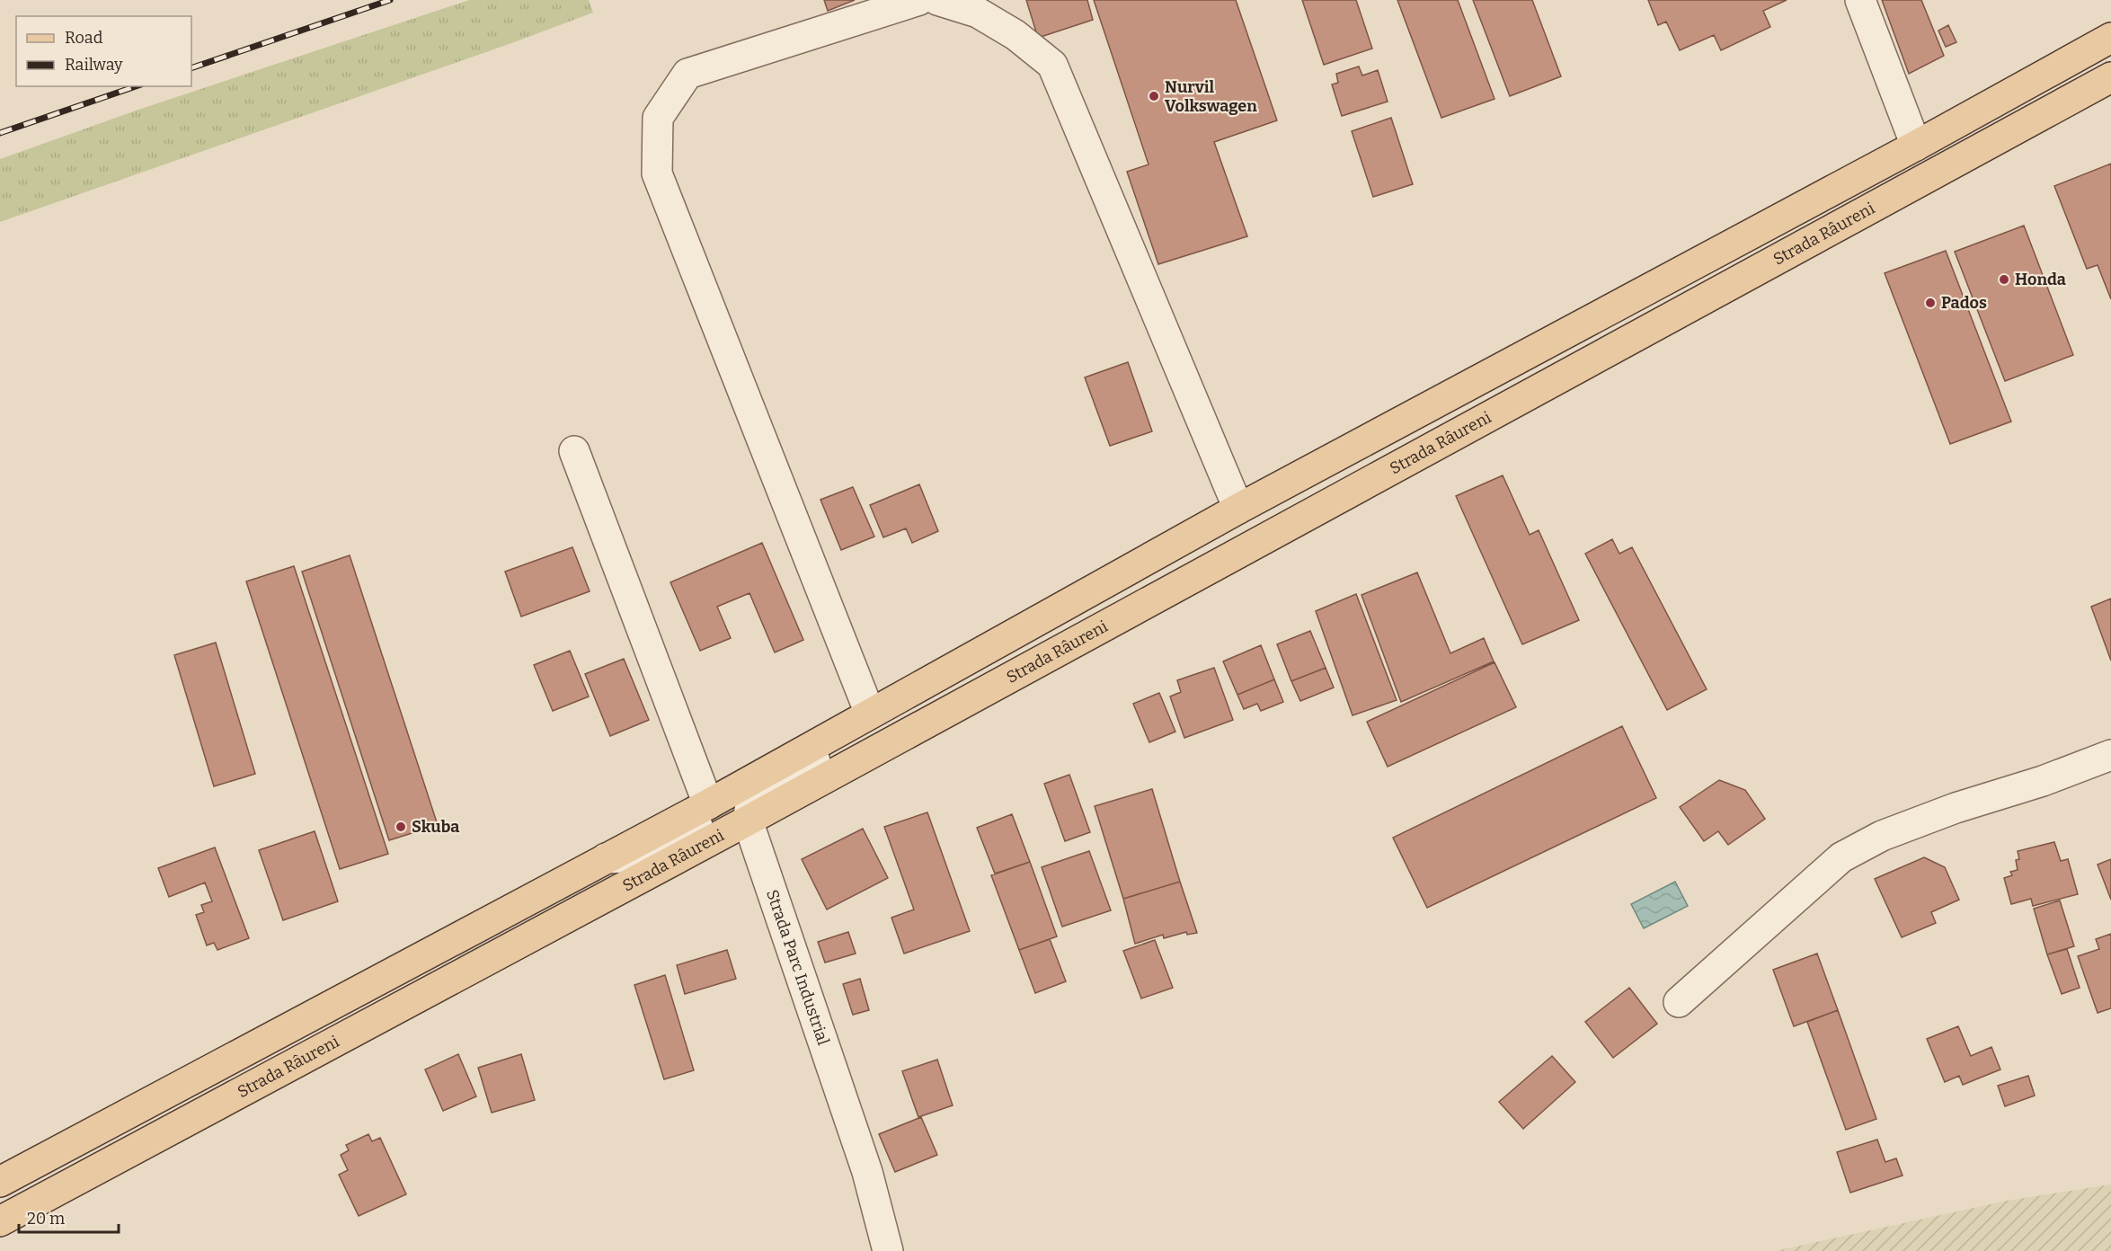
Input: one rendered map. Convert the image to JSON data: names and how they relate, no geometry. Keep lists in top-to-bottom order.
{
  "streets": {
    "main road": ["Strada Râureni"],
    "street": ["Strada Parc Industrial"]
  },
  "crossings": [
    ["Strada Râureni", "Strada Parc Industrial"]
  ],
  "places": [
    "Nurvil Volkswagen",
    "Honda",
    "Pados",
    "Skuba"
  ],
  "legend": ["Road", "Railway"],
  "scale_bar": "20 m"
}
